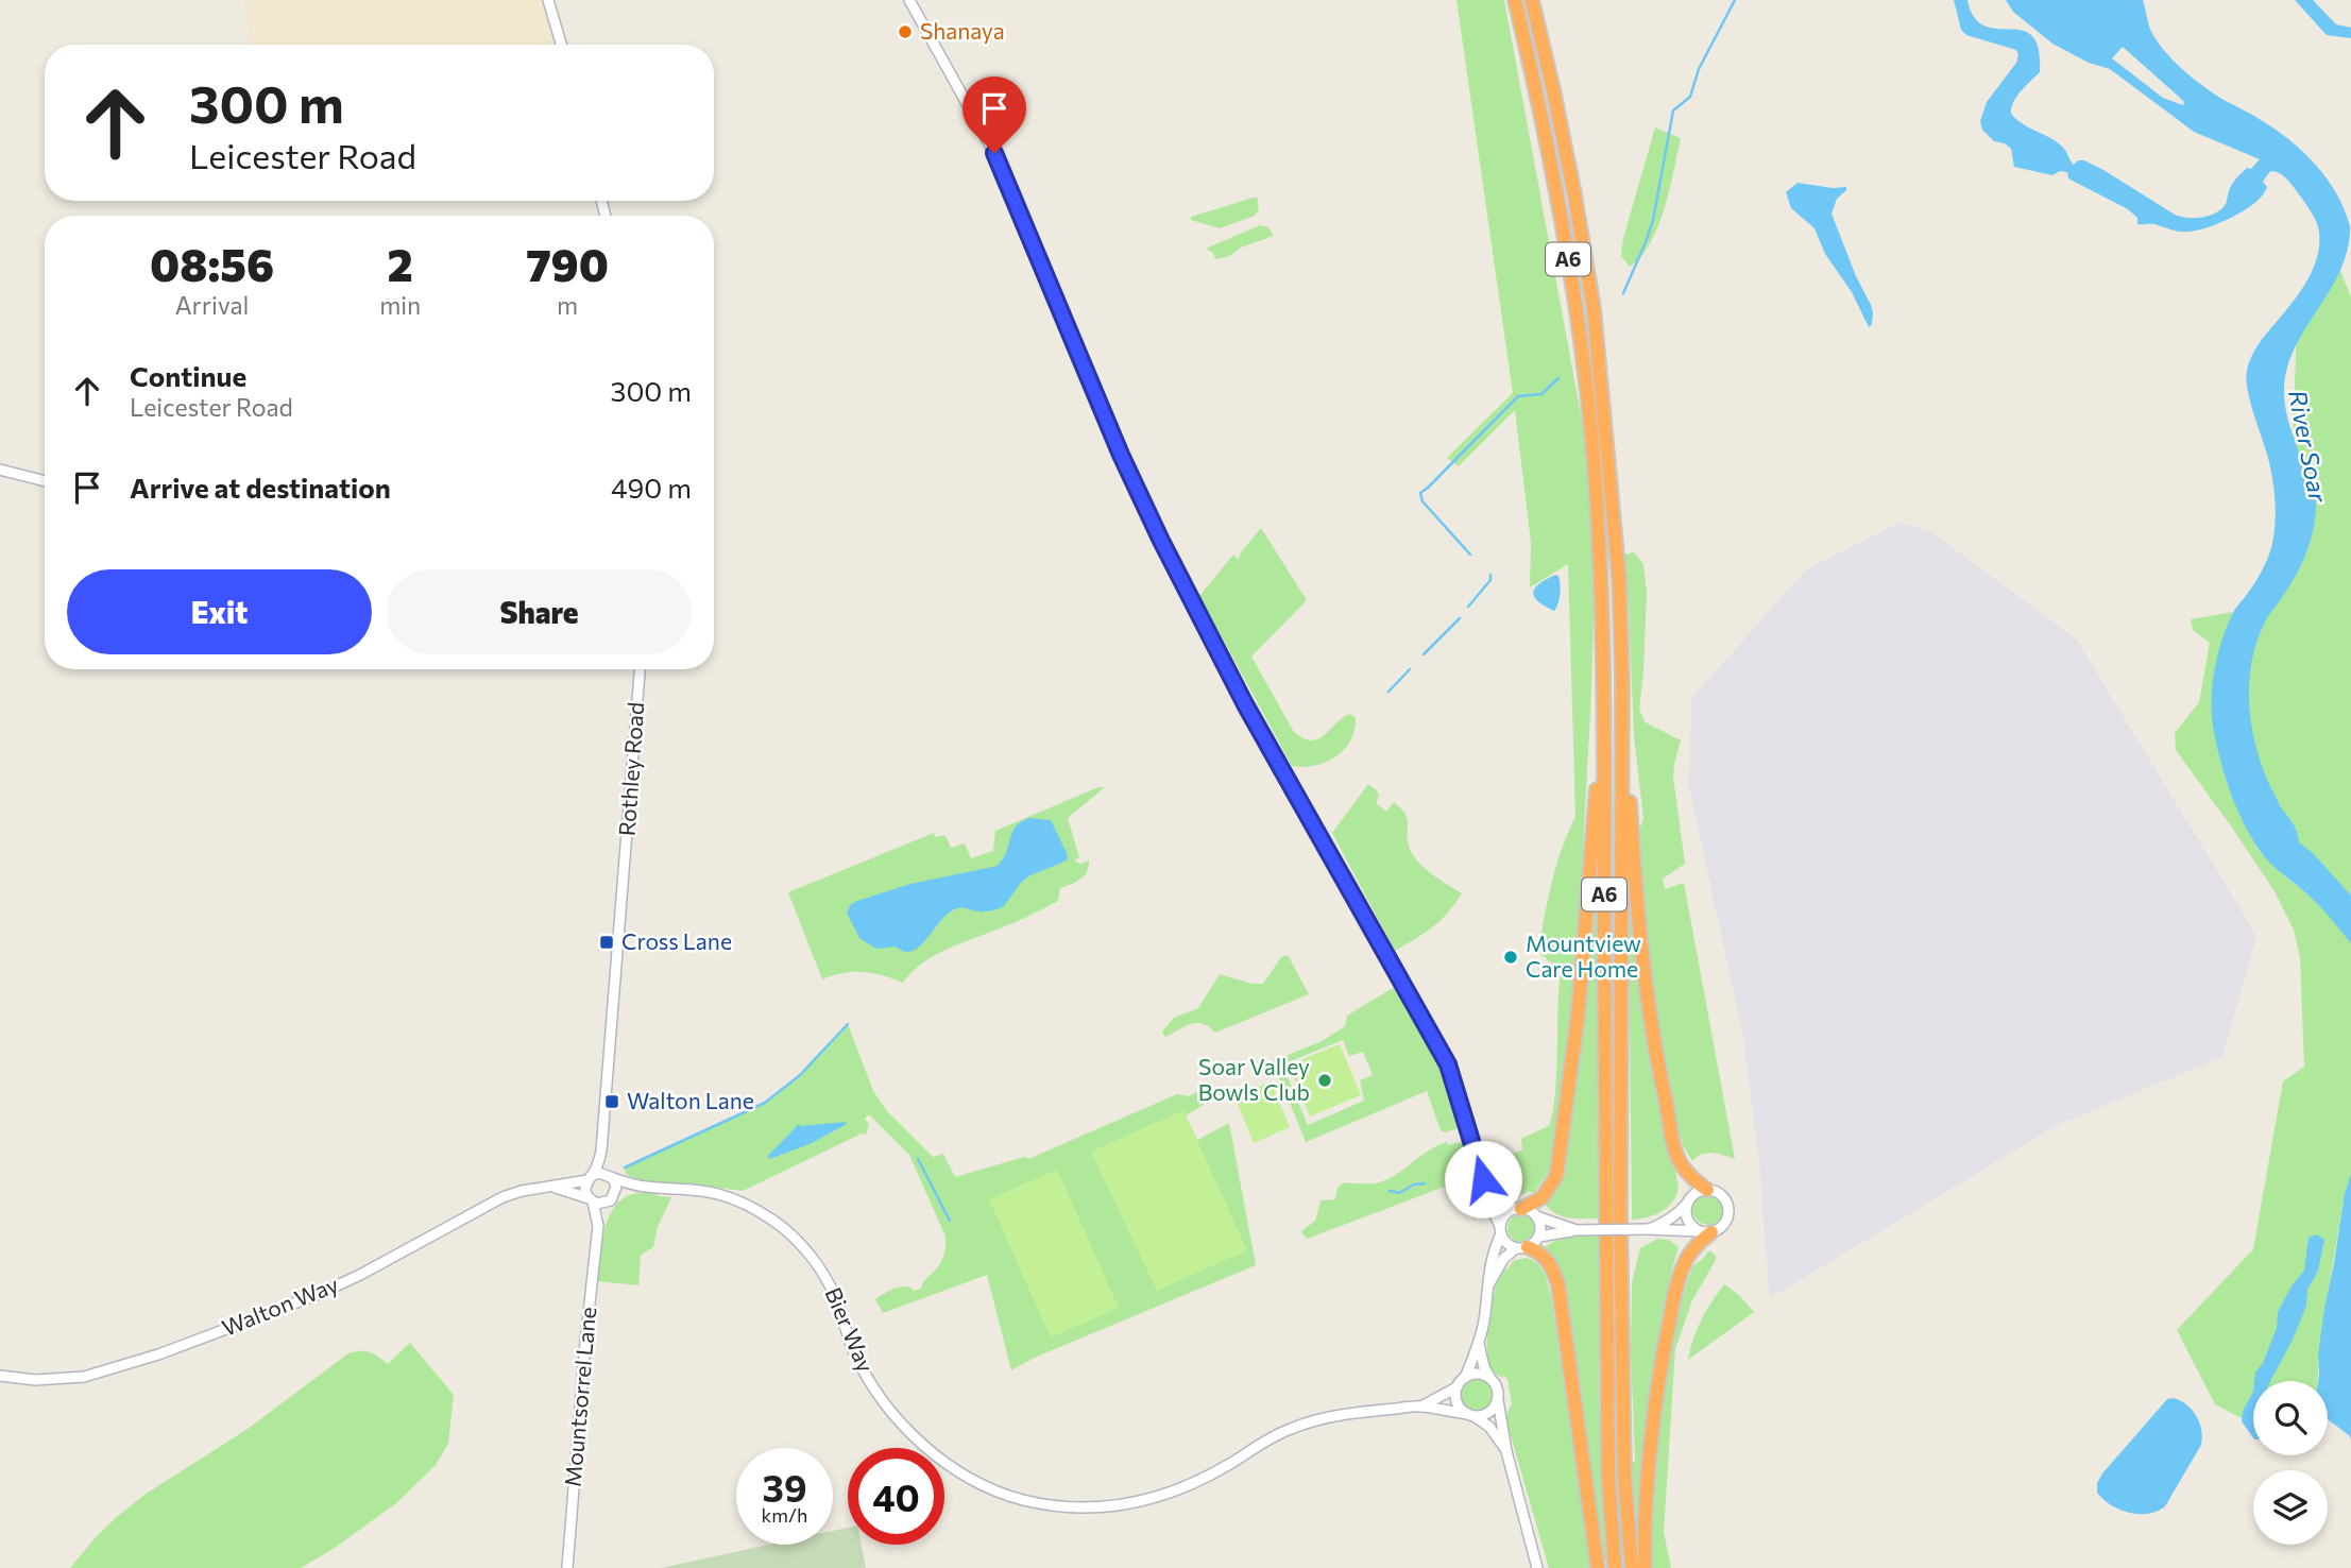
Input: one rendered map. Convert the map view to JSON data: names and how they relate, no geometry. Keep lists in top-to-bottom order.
{
  "streets": {
    "highway": ["A6"],
    "street": [
      "Rothley Road",
      "Walton Way",
      "Bier Way",
      "Mountsorrel Lane"
    ]
  },
  "crossings": [
    ["Walton Way", "Bier Way"],
    ["Walton Way", "Mountsorrel Lane"],
    ["Bier Way", "Mountsorrel Lane"]
  ],
  "water": ["River Soar"],
  "places": {
    "other": ["Shanaya", "Mountview Care Home", "Soar Valley Bowls Club"],
    "transit": ["Cross Lane", "Walton Lane"]
  },
  "page": {
    "turn": ["300 m", "Leicester Road"],
    "eta": [
      "08:56",
      "Arrival",
      "2",
      "min",
      "790",
      "m"
    ],
    "list": [
      {
        "name": "Continue",
        "note": "Leicester Road",
        "value": "300 m"
      },
      {
        "name": "Arrive at destination",
        "value": "490 m"
      }
    ],
    "buttons": ["Exit", "Share"],
    "speed": "39 km/h",
    "limit": "40"
  }
}
